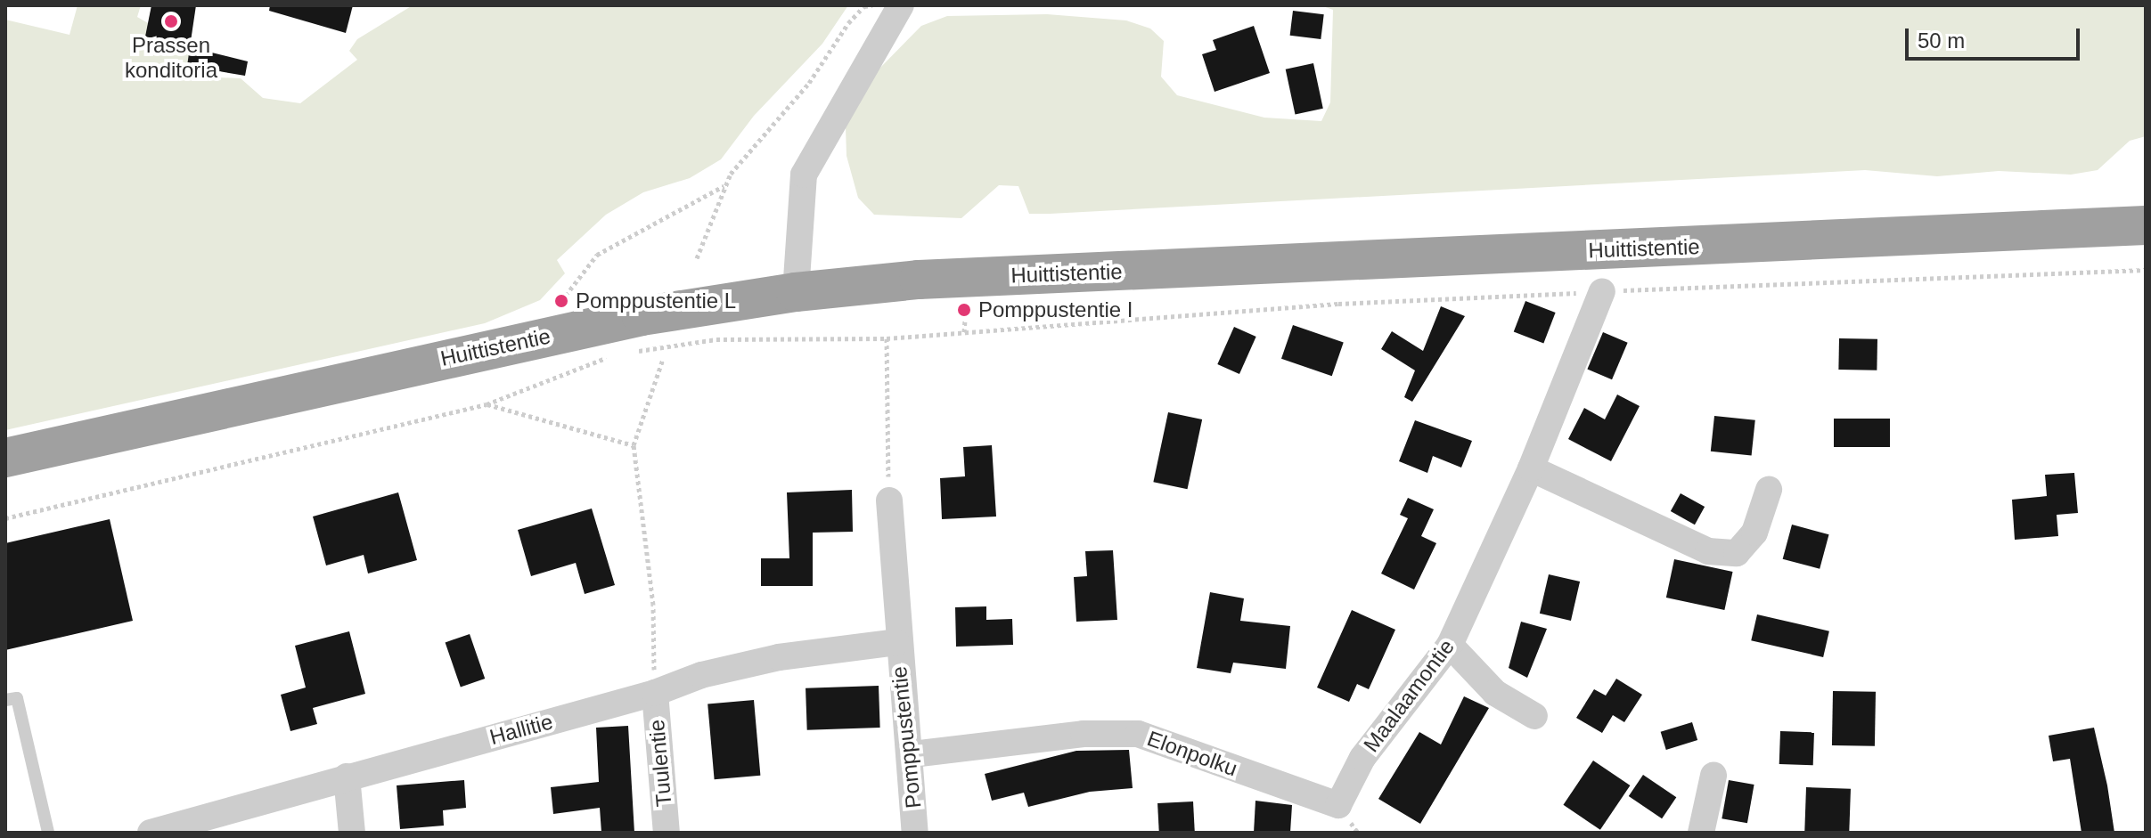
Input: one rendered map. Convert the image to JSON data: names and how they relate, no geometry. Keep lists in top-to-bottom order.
{
  "streets": {
    "highway": ["Huittistentie"],
    "street": [
      "Maalaamontie",
      "Hallitie",
      "Pomppustentie",
      "Elonpolku",
      "Tuulentie"
    ]
  },
  "crossings": [
    ["Maalaamontie", "Elonpolku"],
    ["Hallitie", "Pomppustentie"],
    ["Hallitie", "Tuulentie"],
    ["Pomppustentie", "Elonpolku"]
  ],
  "places": ["Prassen konditoria", "Pomppustentie L", "Pomppustentie I"],
  "scale_bar": "50 m"
}
